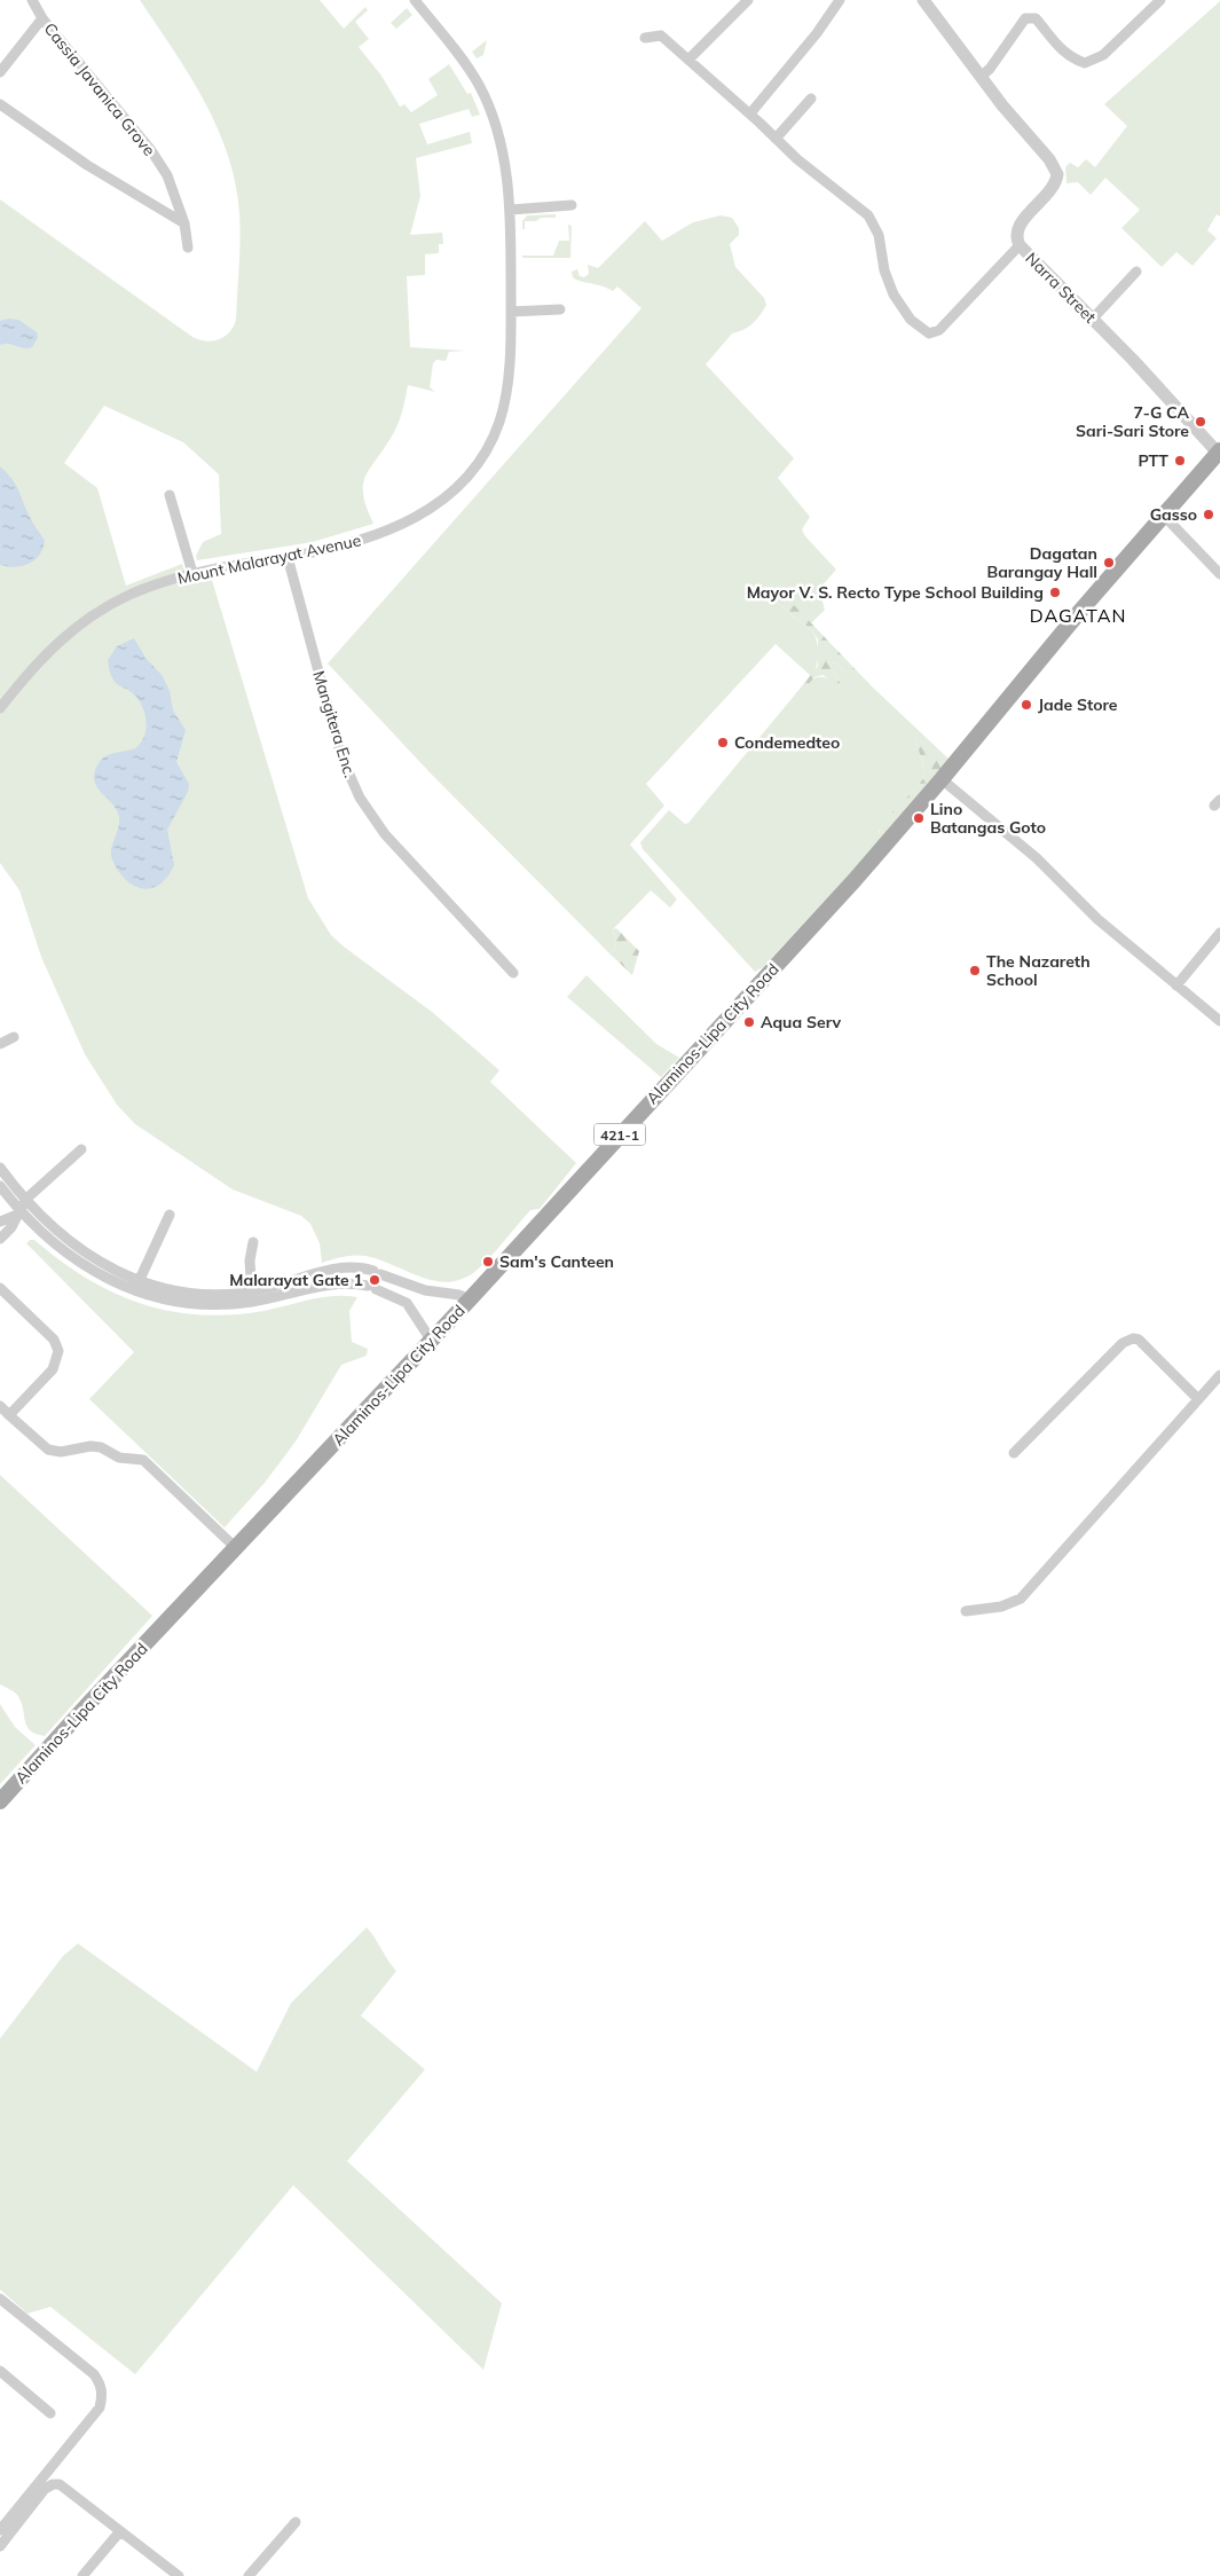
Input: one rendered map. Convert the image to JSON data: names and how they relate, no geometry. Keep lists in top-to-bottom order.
{
  "streets": {
    "main road": ["Alaminos-Lipa City Road", "421-1"],
    "street": [
      "Cassia Javanica Grove",
      "Narra Street",
      "Mount Malarayat Avenue",
      "Mangitera Enc."
    ]
  },
  "crossings": [
    ["Narra Street", "Alaminos-Lipa City Road"],
    ["Mount Malarayat Avenue", "Mangitera Enc."]
  ],
  "districts": ["DAGATAN"],
  "places": [
    "7-G CA Sari-Sari Store",
    "PTT",
    "Gasso",
    "Dagatan Barangay Hall",
    "Mayor V. S. Recto Type School Building",
    "Jade Store",
    "Condemedteo",
    "Lino Batangas Goto",
    "The Nazareth School",
    "Aqua Serv",
    "Sam's Canteen",
    "Malarayat Gate 1"
  ]
}
